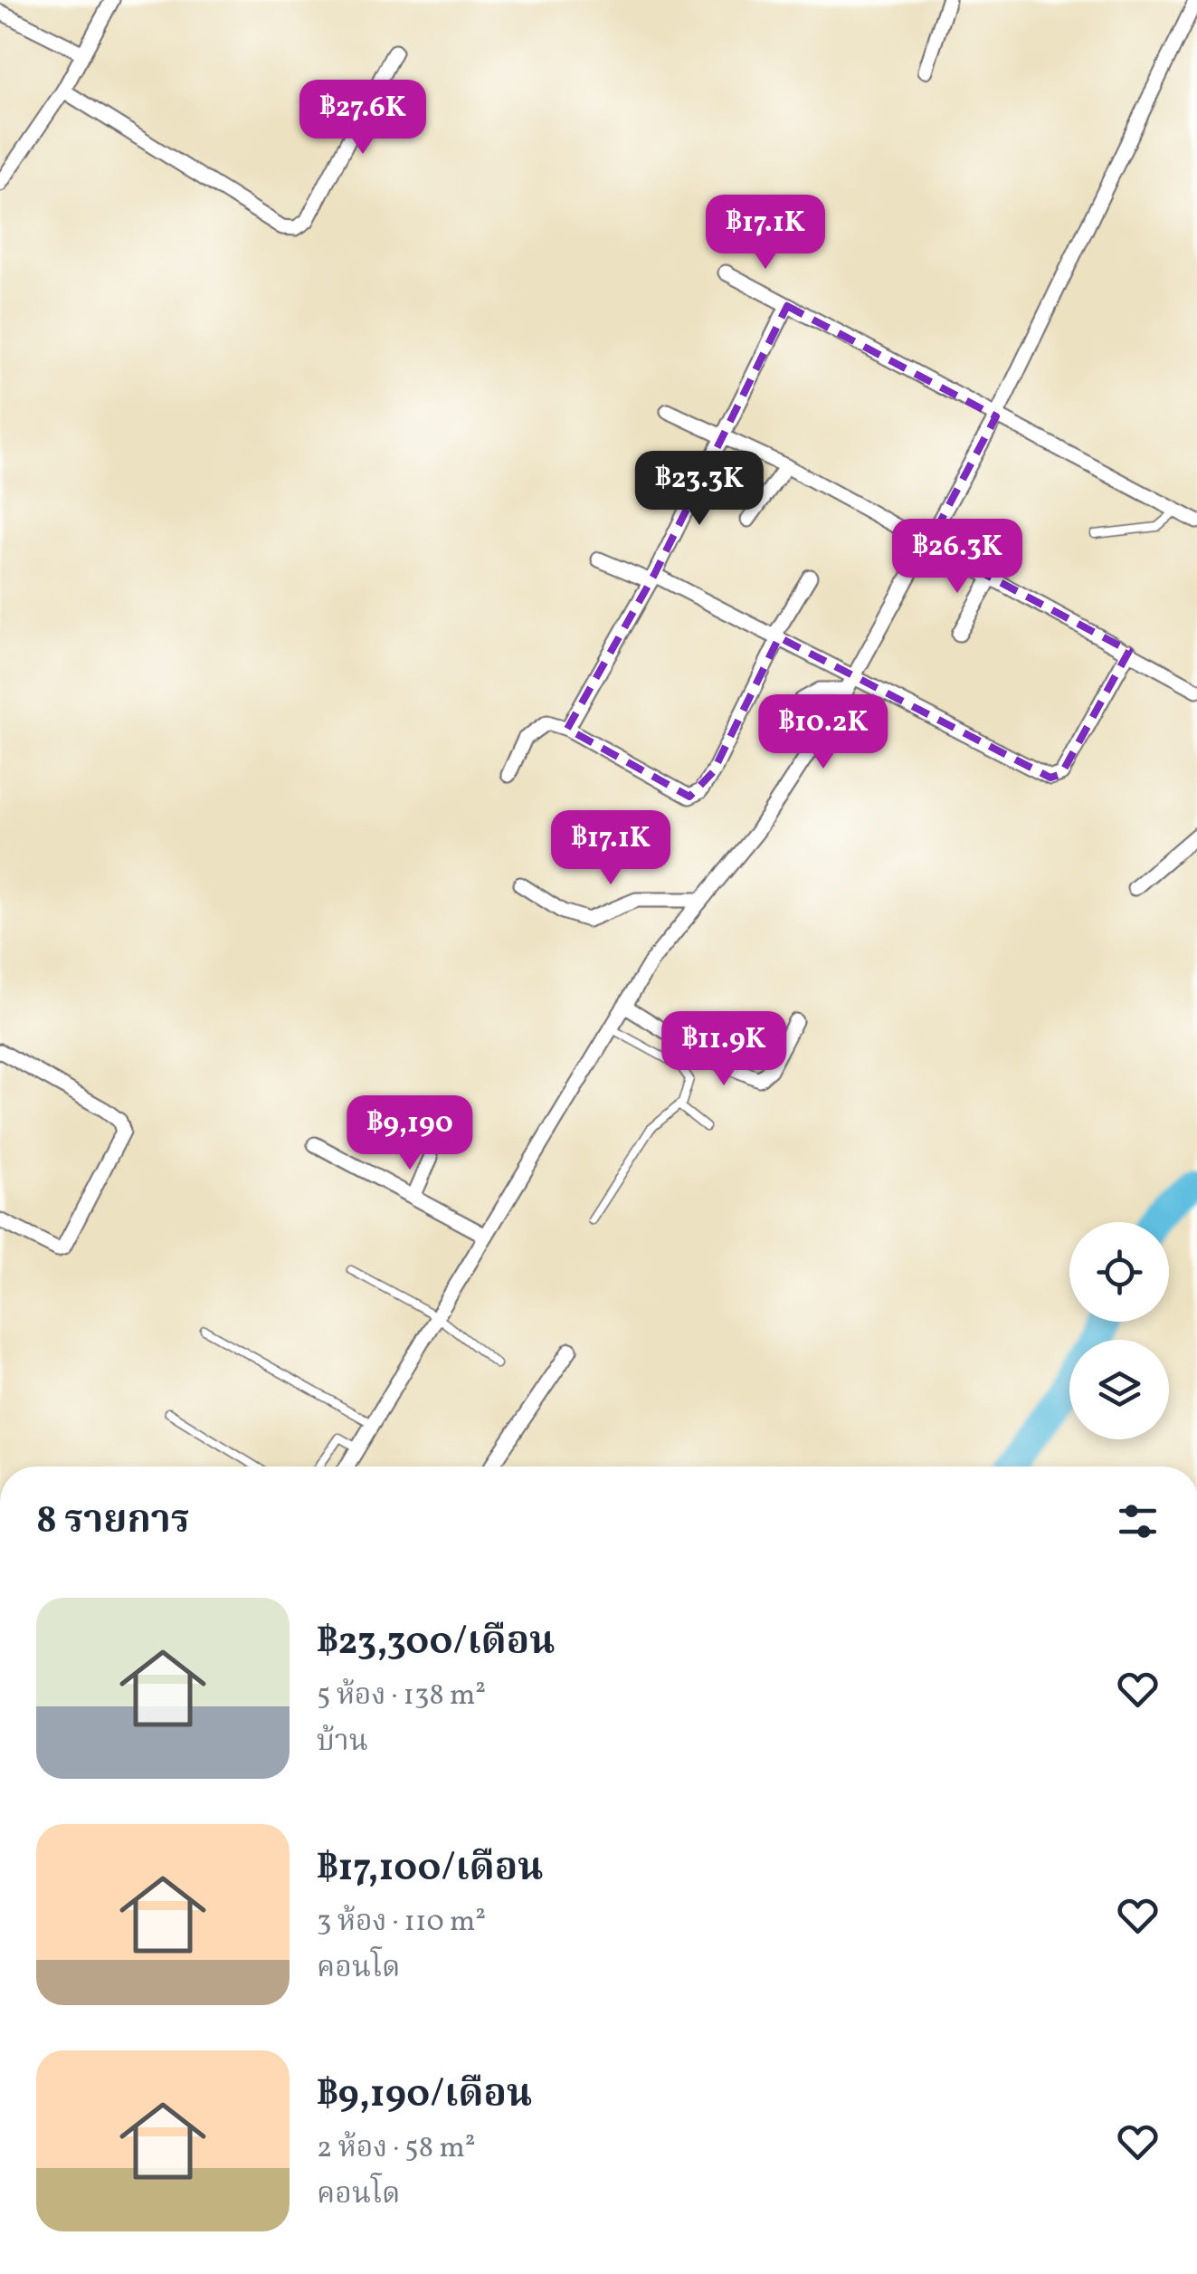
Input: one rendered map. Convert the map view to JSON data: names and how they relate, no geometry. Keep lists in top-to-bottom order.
{
  "page": {
    "price": [
      "฿27.6K",
      "฿17.1K",
      "฿23.3K",
      "฿26.3K",
      "฿10.2K",
      "฿17.1K",
      "฿11.9K",
      "฿9,190"
    ],
    "heading": "8 รายการ",
    "list": [
      {
        "name": "฿23,300/เดือน",
        "note": "5 ห้อง · 138 m² · บ้าน"
      },
      {
        "name": "฿17,100/เดือน",
        "note": "3 ห้อง · 110 m² · คอนโด"
      },
      {
        "name": "฿9,190/เดือน",
        "note": "2 ห้อง · 58 m² · คอนโด"
      }
    ]
  }
}
